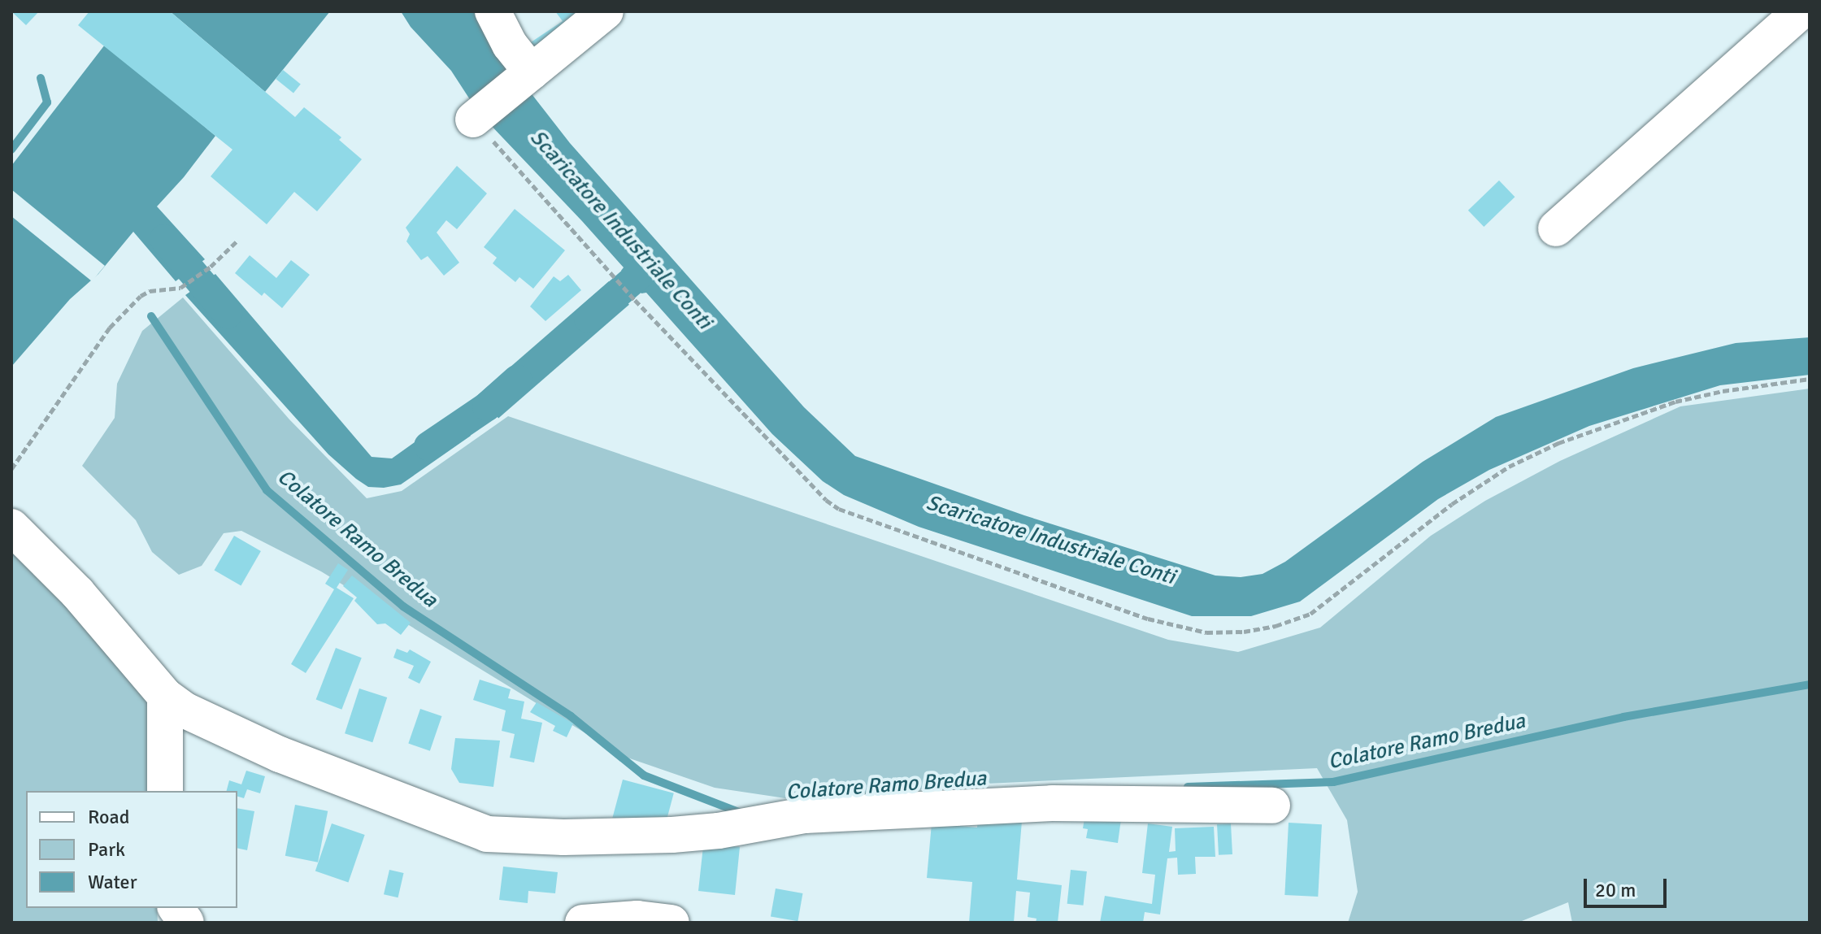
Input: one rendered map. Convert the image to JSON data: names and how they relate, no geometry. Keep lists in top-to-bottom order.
{
  "water": ["Scaricatore Industriale Conti", "Colatore Ramo Bredua"],
  "legend": ["Road", "Park", "Water"],
  "scale_bar": "20 m"
}
